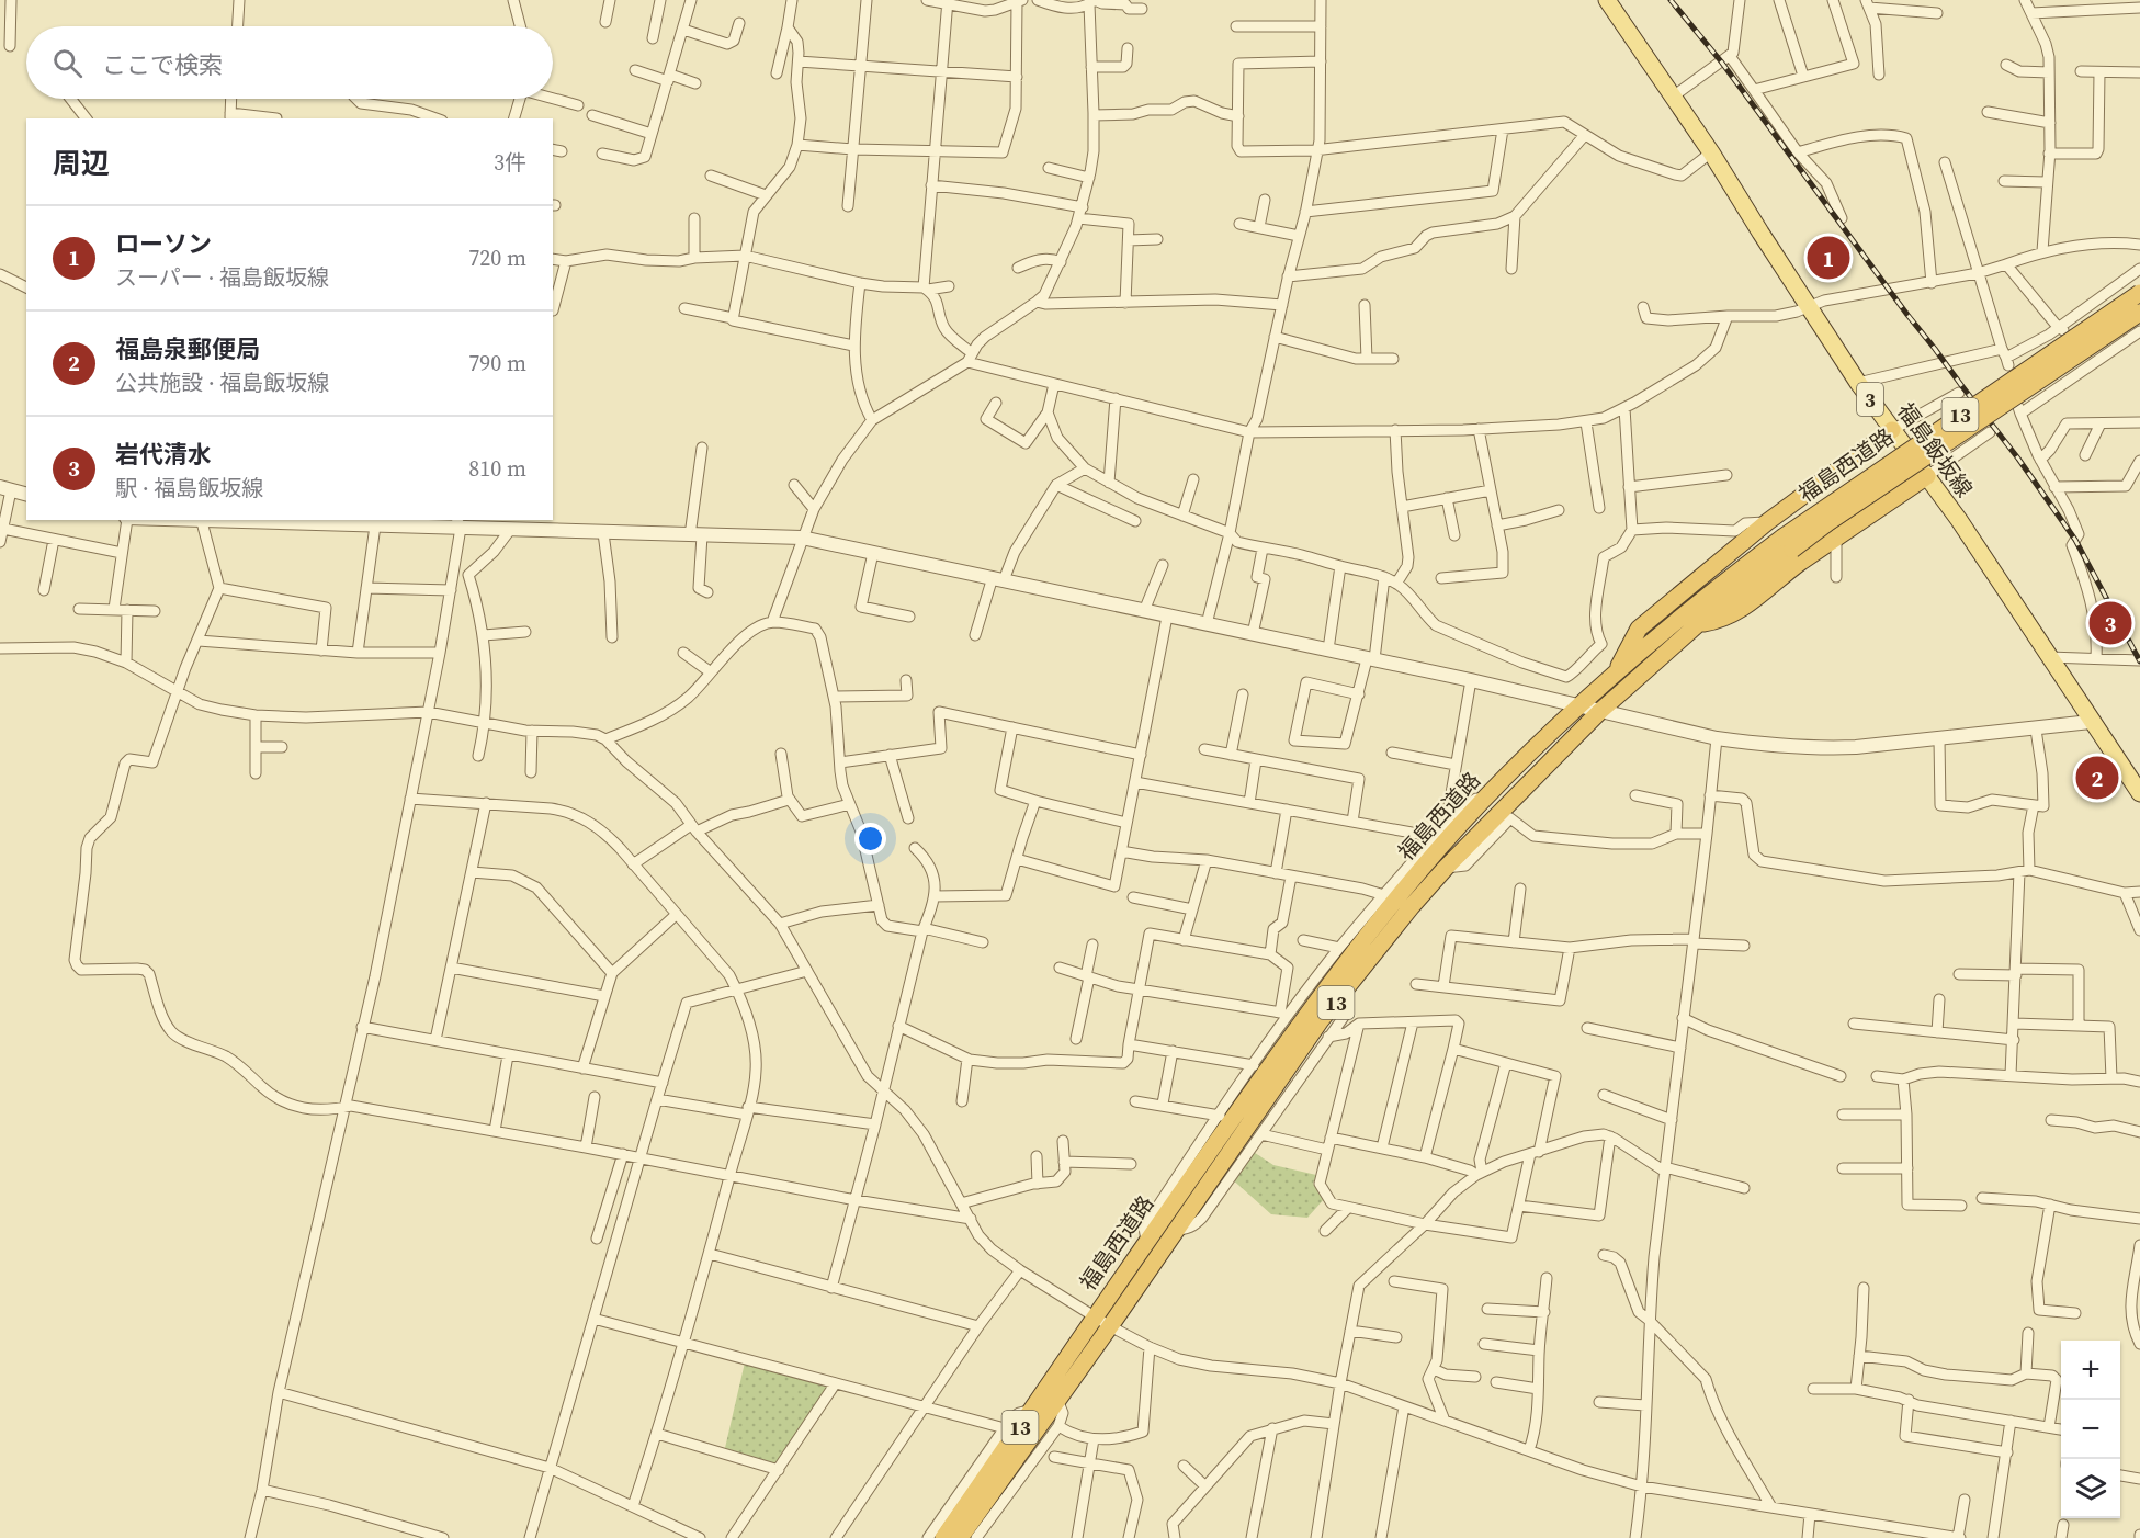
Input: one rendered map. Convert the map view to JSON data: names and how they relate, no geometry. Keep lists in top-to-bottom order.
{
  "streets": {
    "highway": ["13", "福島西道路"],
    "main road": ["3", "福島飯坂線"]
  },
  "page": {
    "search": "ここで検索",
    "heading": ["周辺", "3件"],
    "list": [
      {
        "mark": "1",
        "name": "ローソン",
        "note": "スーパー · 福島飯坂線",
        "value": "720 m"
      },
      {
        "mark": "2",
        "name": "福島泉郵便局",
        "note": "公共施設 · 福島飯坂線",
        "value": "790 m"
      },
      {
        "mark": "3",
        "name": "岩代清水",
        "note": "駅 · 福島飯坂線",
        "value": "810 m"
      }
    ],
    "pins": ["1", "3", "2"],
    "map_buttons": ["+", "−"]
  }
}
